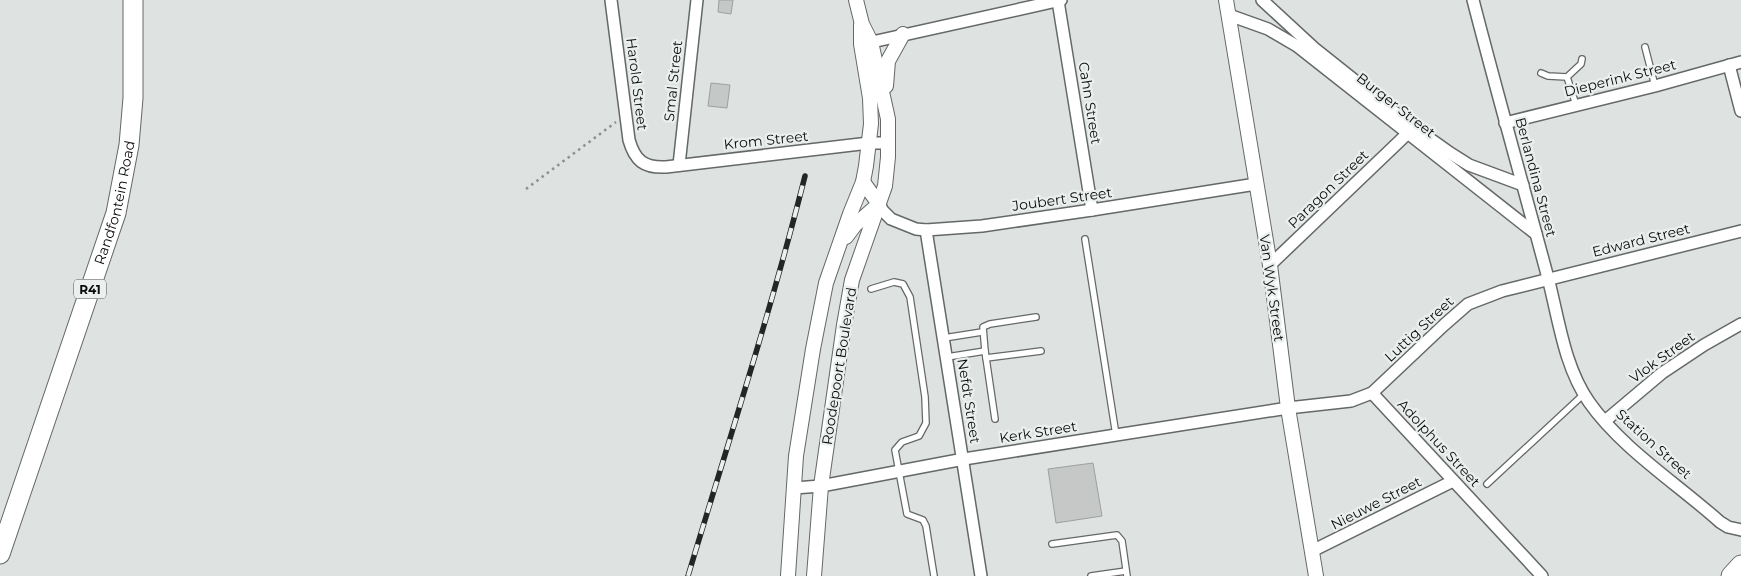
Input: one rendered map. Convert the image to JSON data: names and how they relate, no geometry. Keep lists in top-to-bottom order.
{
  "streets": {
    "main road": ["Randfontein Road", "R41"],
    "street": [
      "Dieperink Street",
      "Smal Street",
      "Harold Street",
      "Cahn Street",
      "Burger Street",
      "Krom Street",
      "Berlandina Street",
      "Paragon Street",
      "Joubert Street",
      "Edward Street",
      "Van Wyk Street",
      "Luttig Street",
      "Vlok Street",
      "Roodepoort Boulevard",
      "Nefdt Street",
      "Kerk Street",
      "Adolphus Street",
      "Station Street",
      "Nieuwe Street"
    ]
  },
  "crossings": [
    ["Dieperink Street", "Berlandina Street"],
    ["Smal Street", "Krom Street"],
    ["Harold Street", "Krom Street"],
    ["Cahn Street", "Joubert Street"],
    ["Burger Street", "Berlandina Street"],
    ["Burger Street", "Paragon Street"],
    ["Burger Street", "Van Wyk Street"],
    ["Krom Street", "Roodepoort Boulevard"],
    ["Berlandina Street", "Edward Street"],
    ["Berlandina Street", "Luttig Street"],
    ["Berlandina Street", "Station Street"],
    ["Paragon Street", "Van Wyk Street"],
    ["Joubert Street", "Van Wyk Street"],
    ["Joubert Street", "Roodepoort Boulevard"],
    ["Joubert Street", "Nefdt Street"],
    ["Edward Street", "Luttig Street"],
    ["Van Wyk Street", "Kerk Street"],
    ["Van Wyk Street", "Nieuwe Street"],
    ["Luttig Street", "Adolphus Street"],
    ["Vlok Street", "Station Street"],
    ["Roodepoort Boulevard", "Kerk Street"],
    ["Nefdt Street", "Kerk Street"],
    ["Adolphus Street", "Nieuwe Street"]
  ]
}
